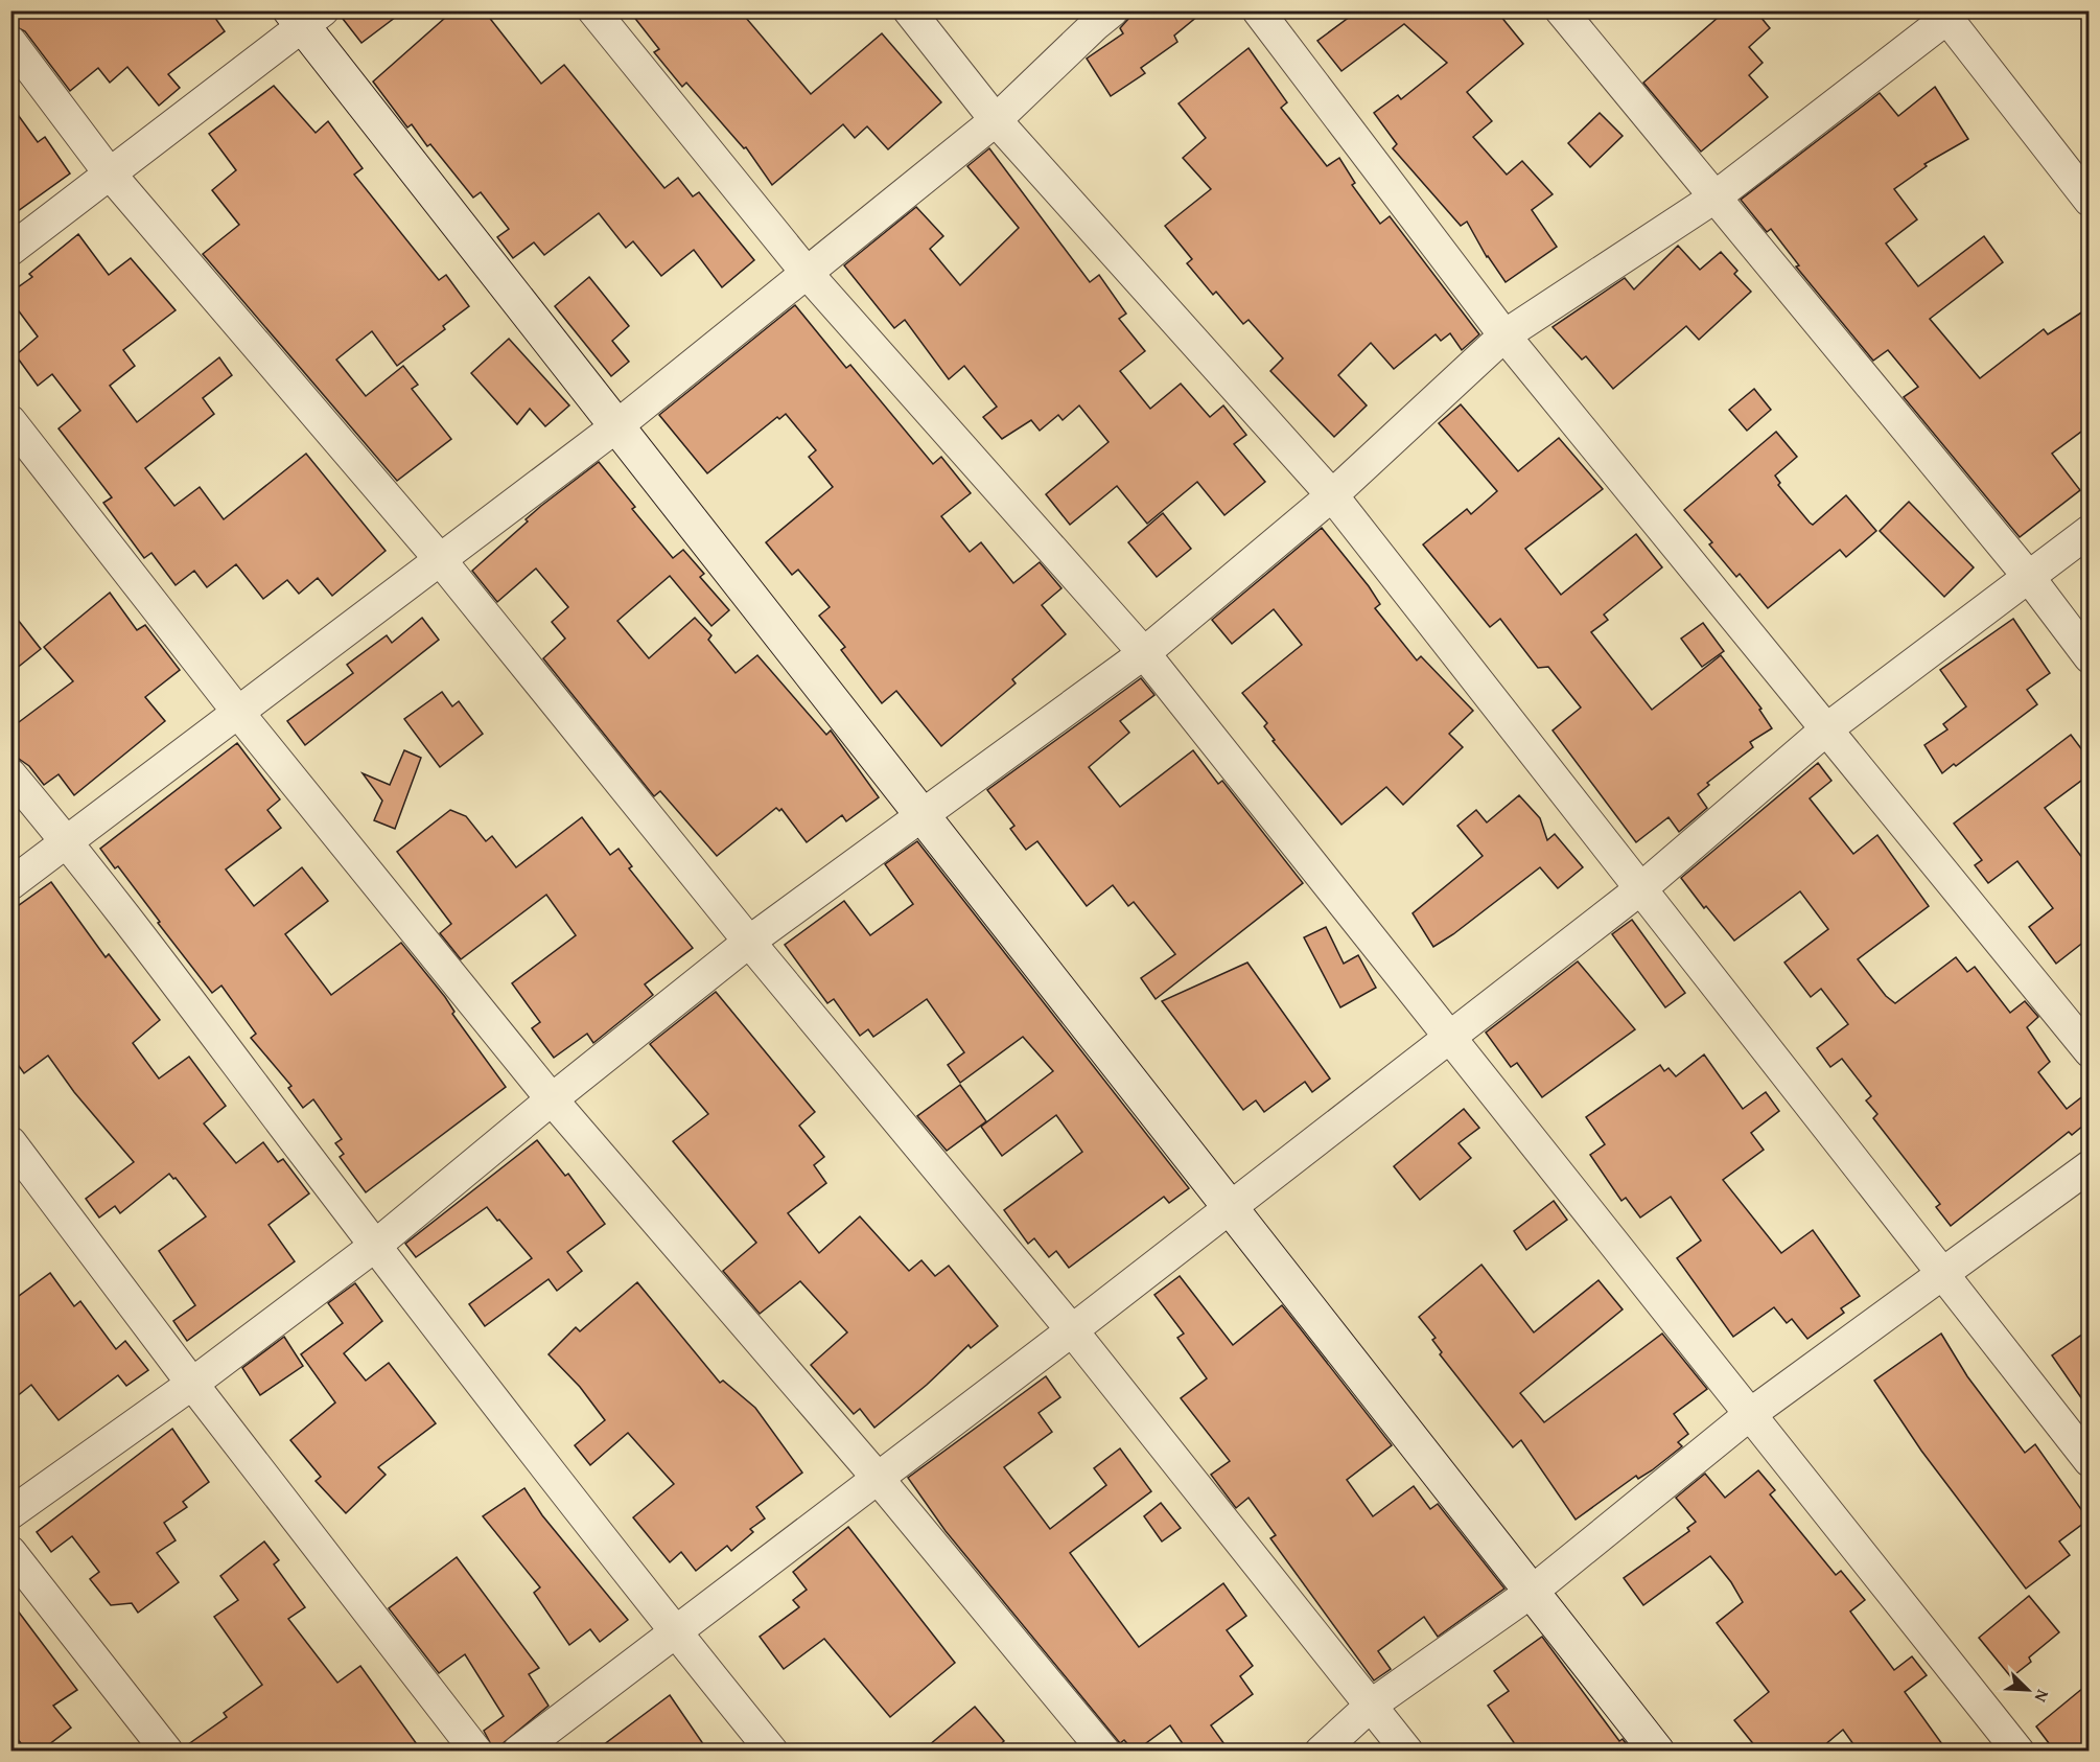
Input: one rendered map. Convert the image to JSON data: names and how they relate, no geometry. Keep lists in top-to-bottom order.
{
  "north": "bottom right"
}
